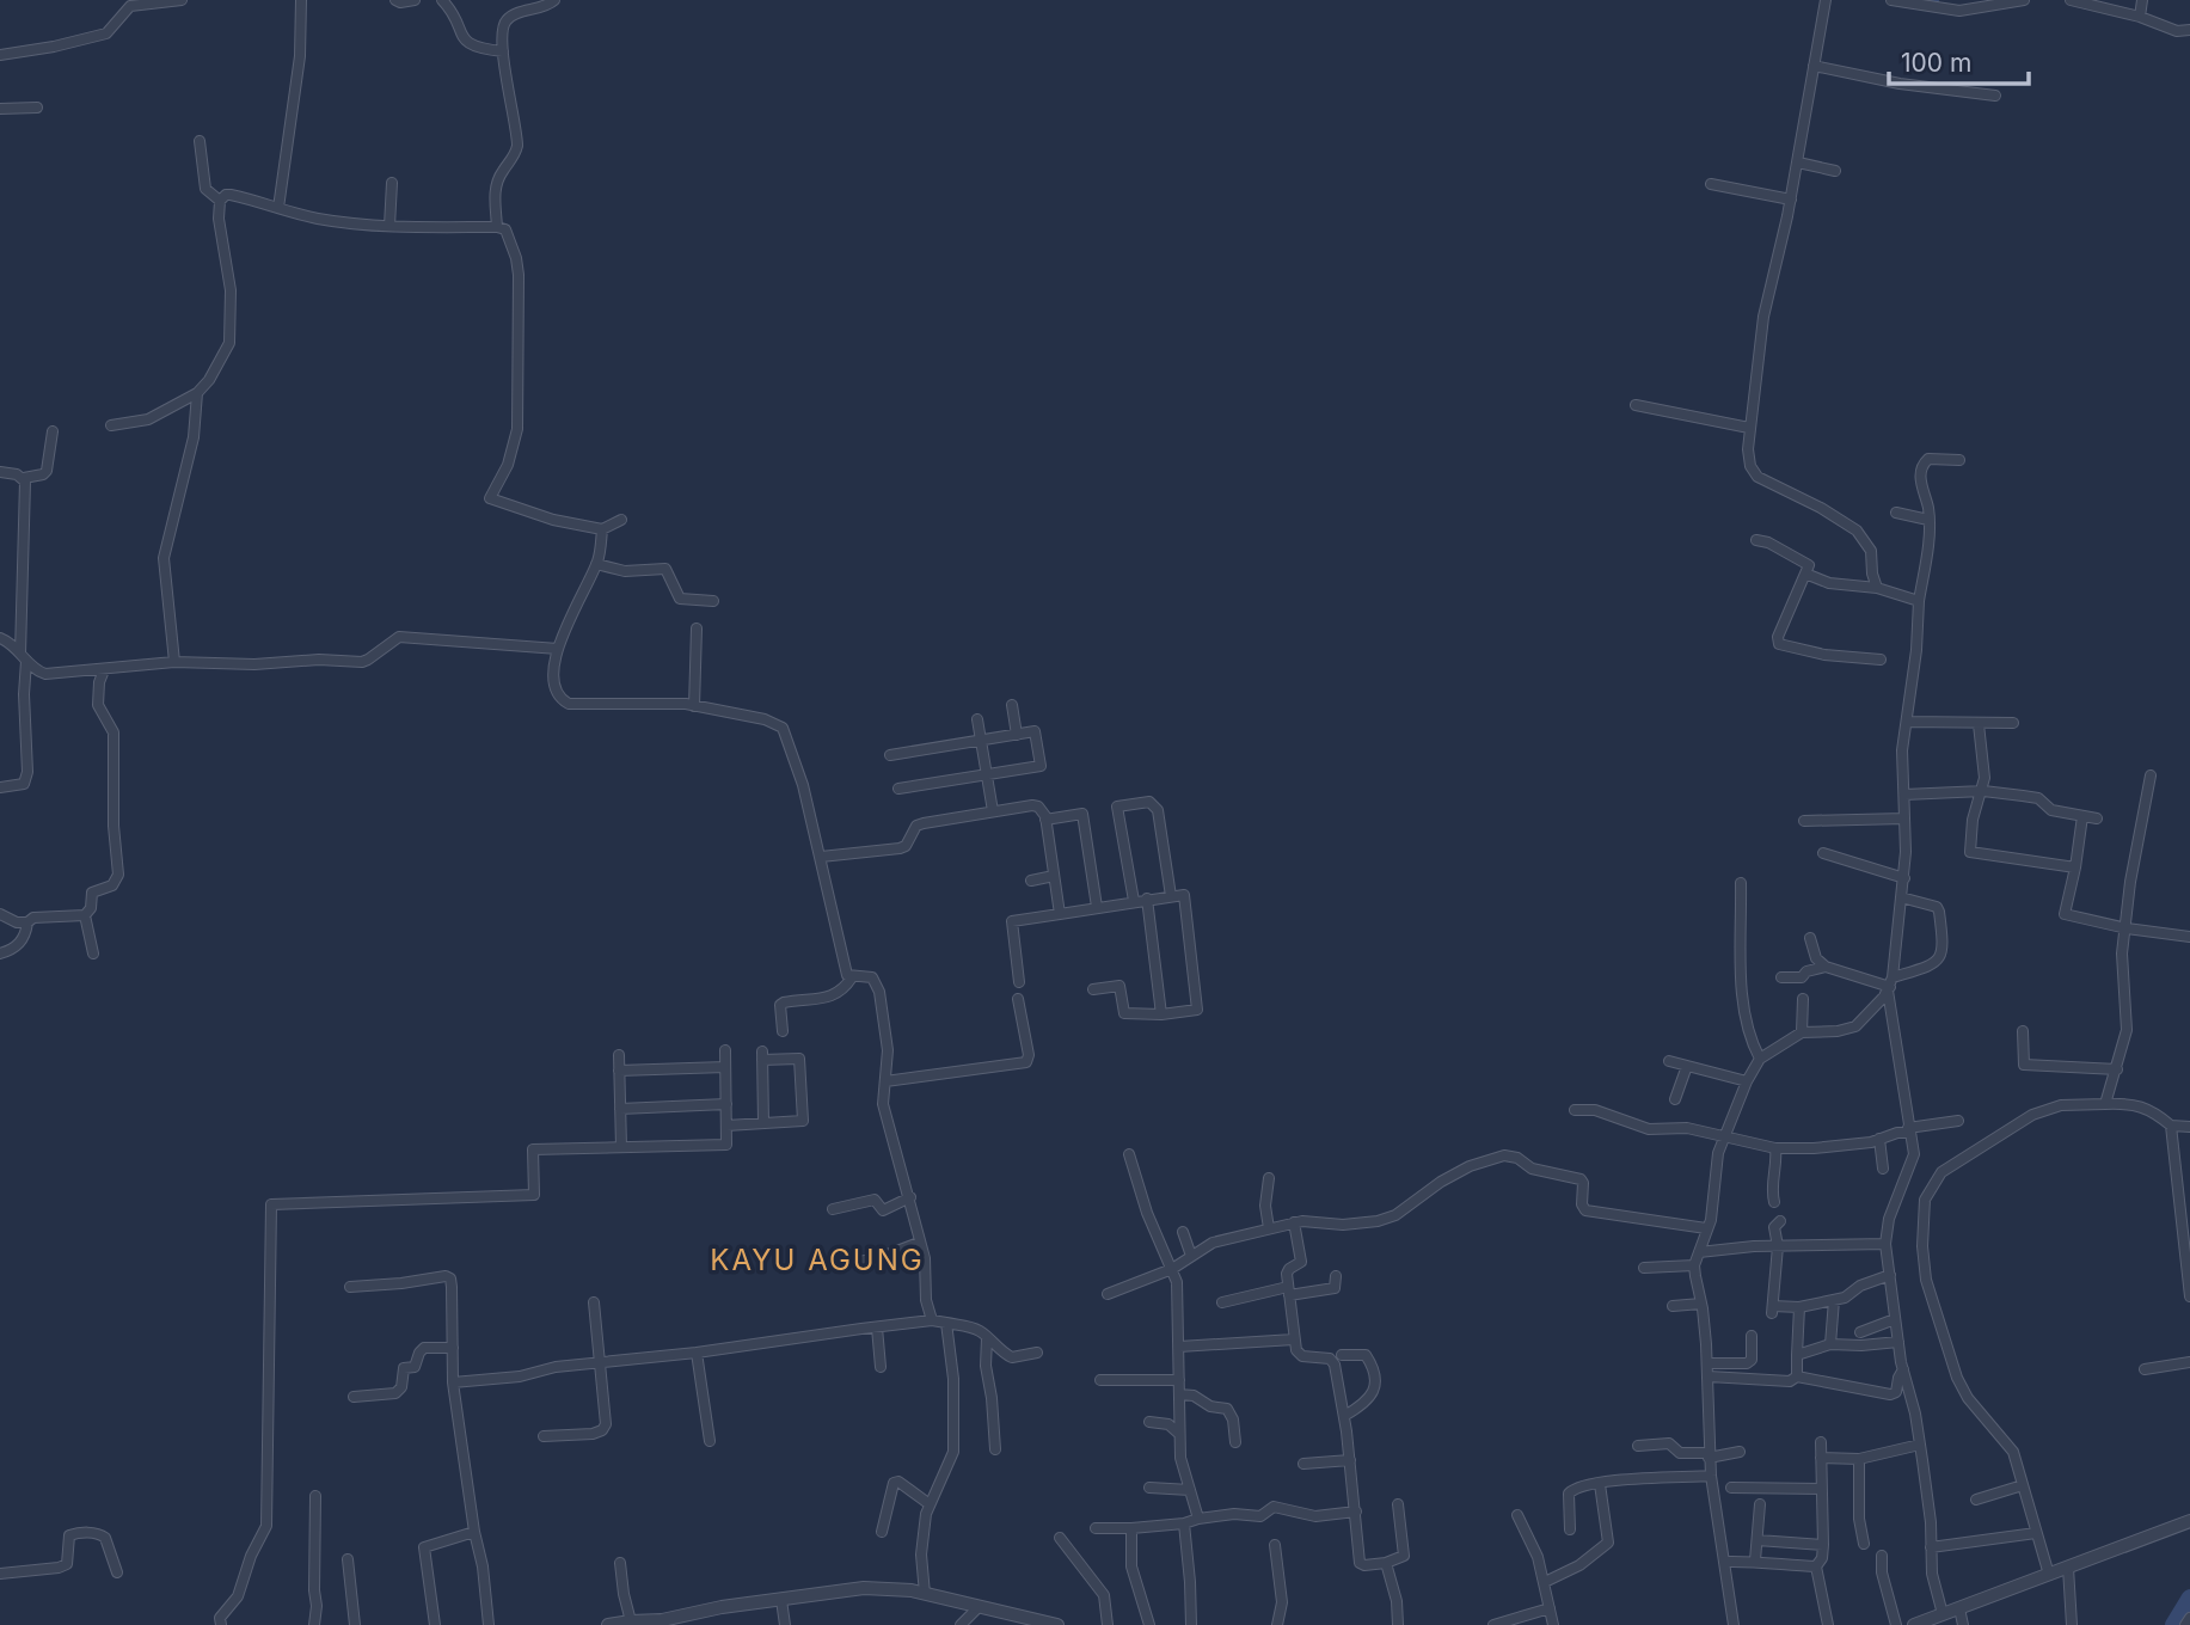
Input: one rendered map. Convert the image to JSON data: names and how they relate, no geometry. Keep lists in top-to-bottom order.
{
  "districts": ["KAYU AGUNG"],
  "scale_bar": "100 m"
}
